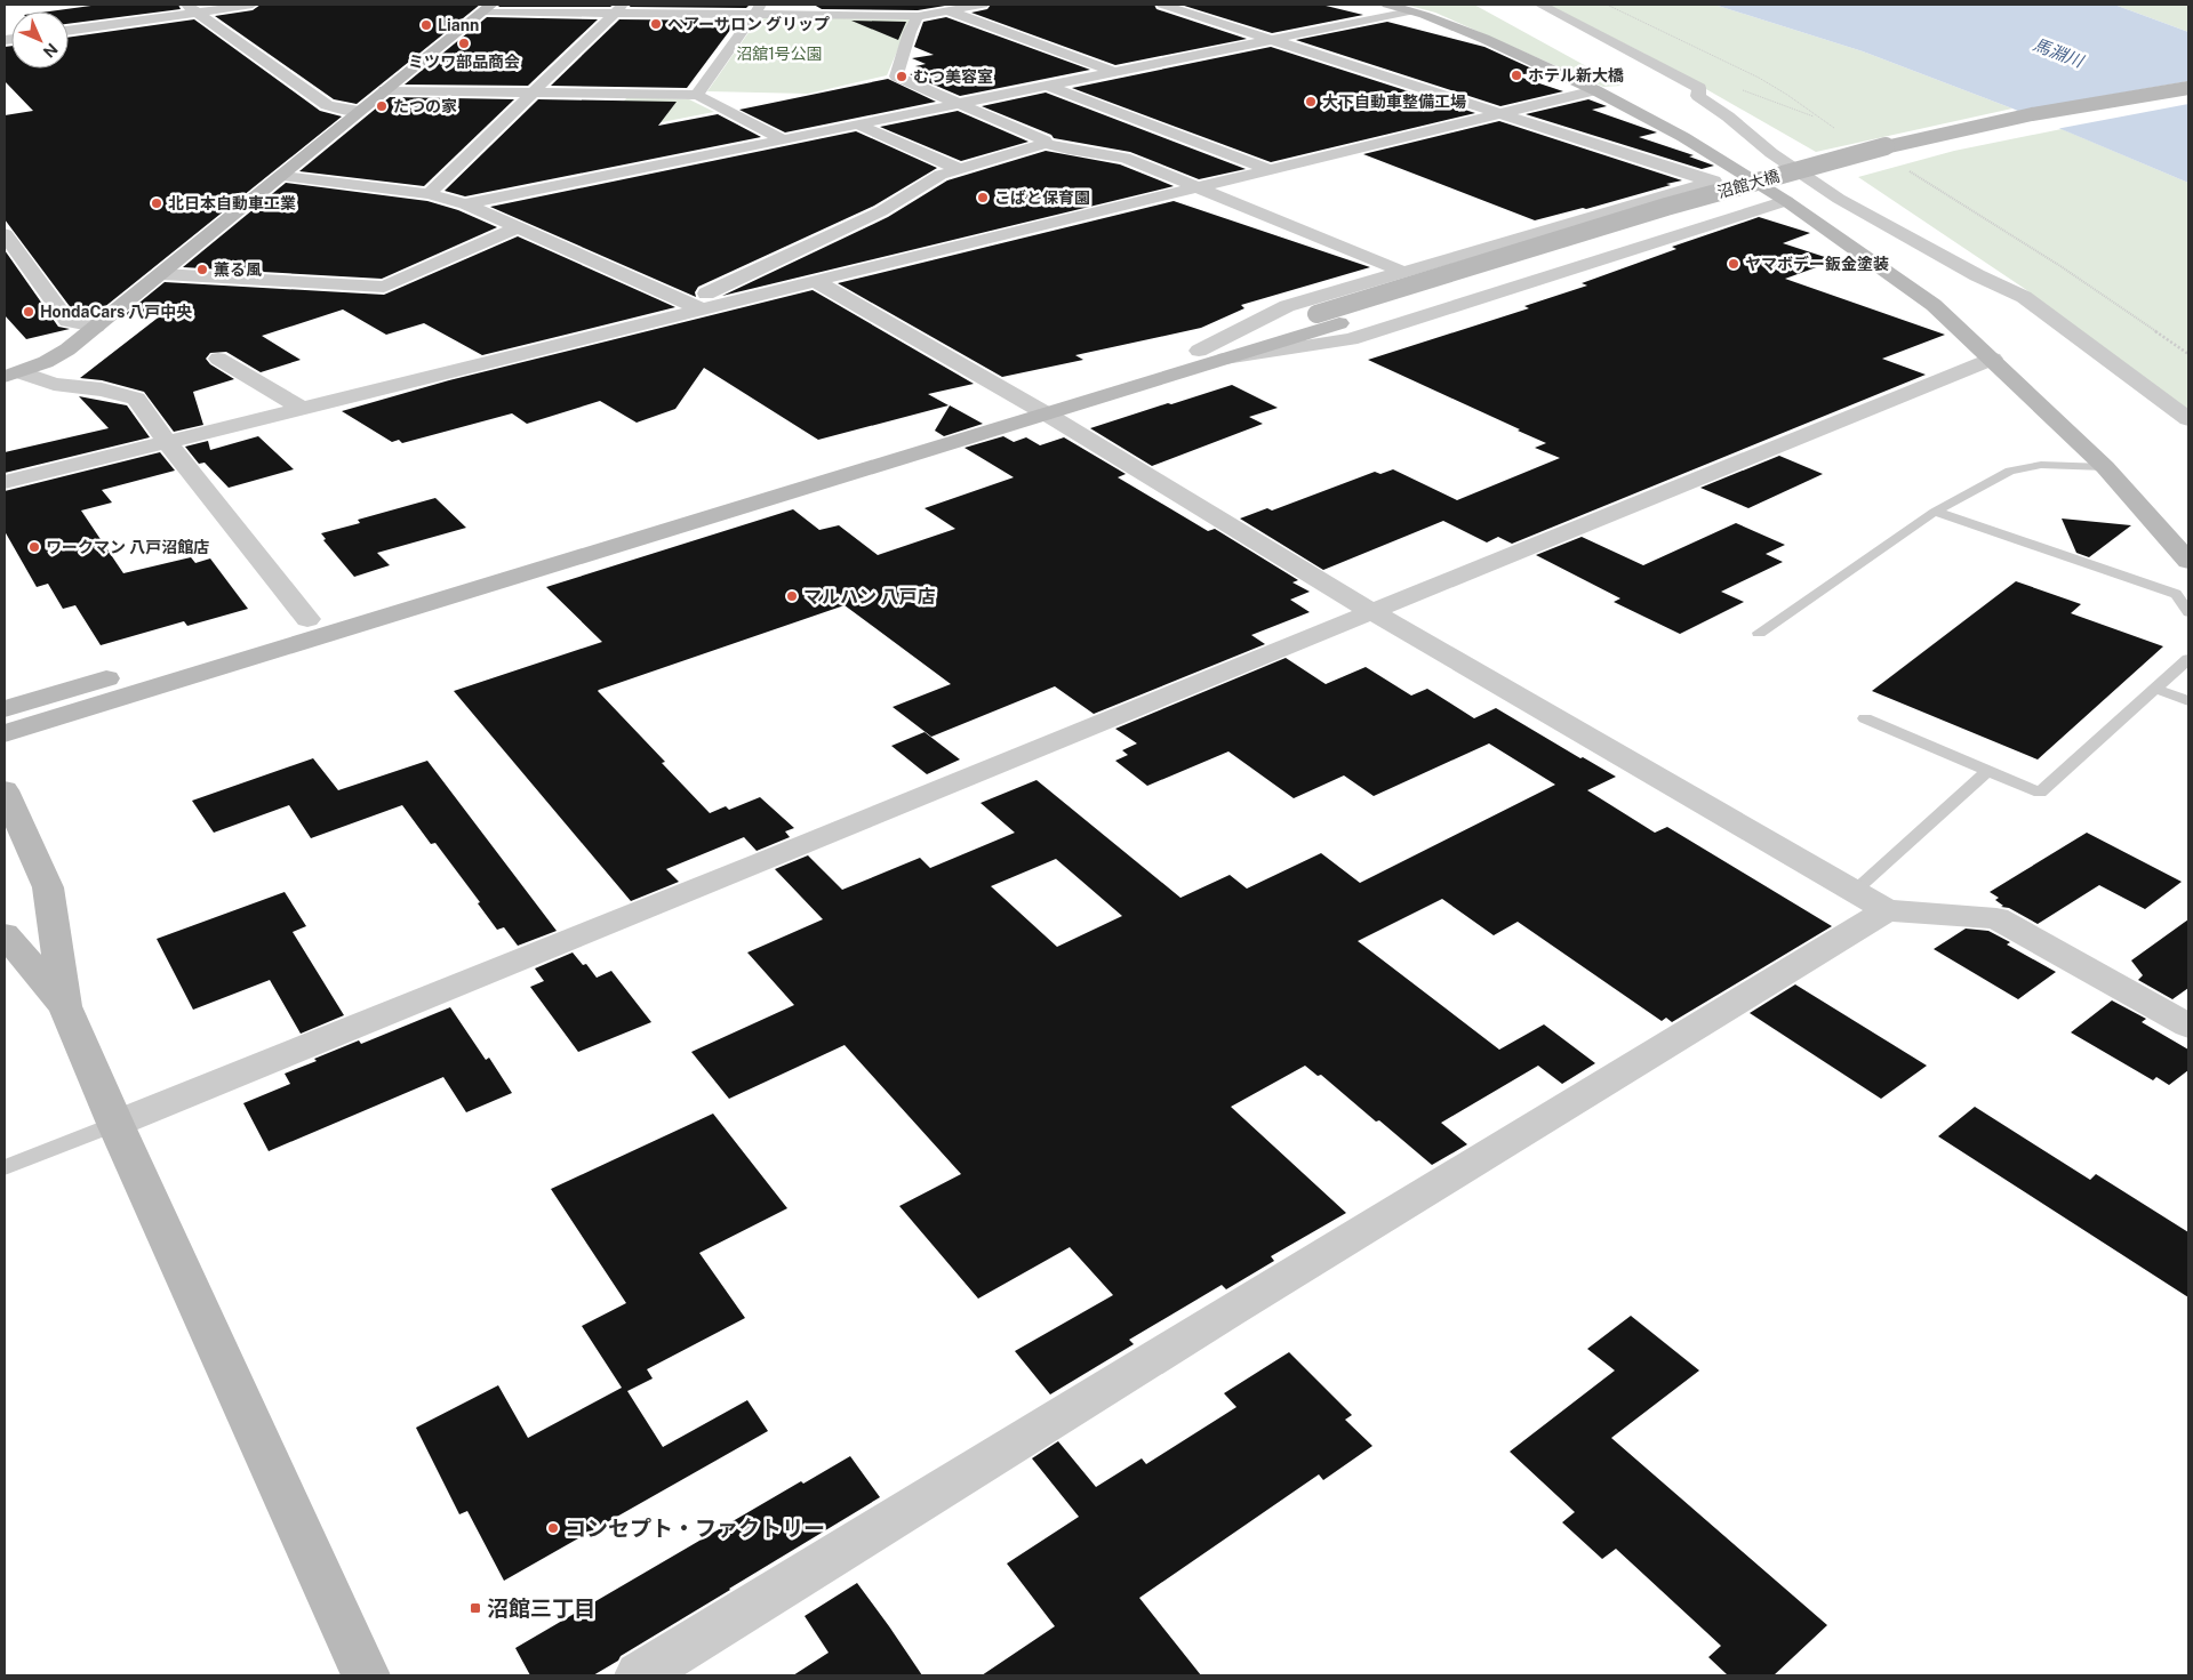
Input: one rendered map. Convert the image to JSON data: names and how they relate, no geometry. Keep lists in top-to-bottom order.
{
  "streets": {
    "street": ["沼館大橋"]
  },
  "water": ["馬淵川"],
  "parks": ["沼舘1号公園"],
  "places": {
    "other": [
      "ヘアーサロン グリップ",
      "Liann",
      "ミツワ部品商会",
      "ホテル新大橋",
      "むつ美容室",
      "大下自動車整備工場",
      "たつの家",
      "こばと保育園",
      "北日本自動車工業",
      "ヤマボデー鈑金塗装",
      "薫る風",
      "HondaCars 八戸中央",
      "ワークマン 八戸沼館店",
      "マルハン 八戸店",
      "コンセプト・ファクトリー"
    ],
    "transit": ["沼館三丁目"]
  },
  "north": "bottom right"
}
